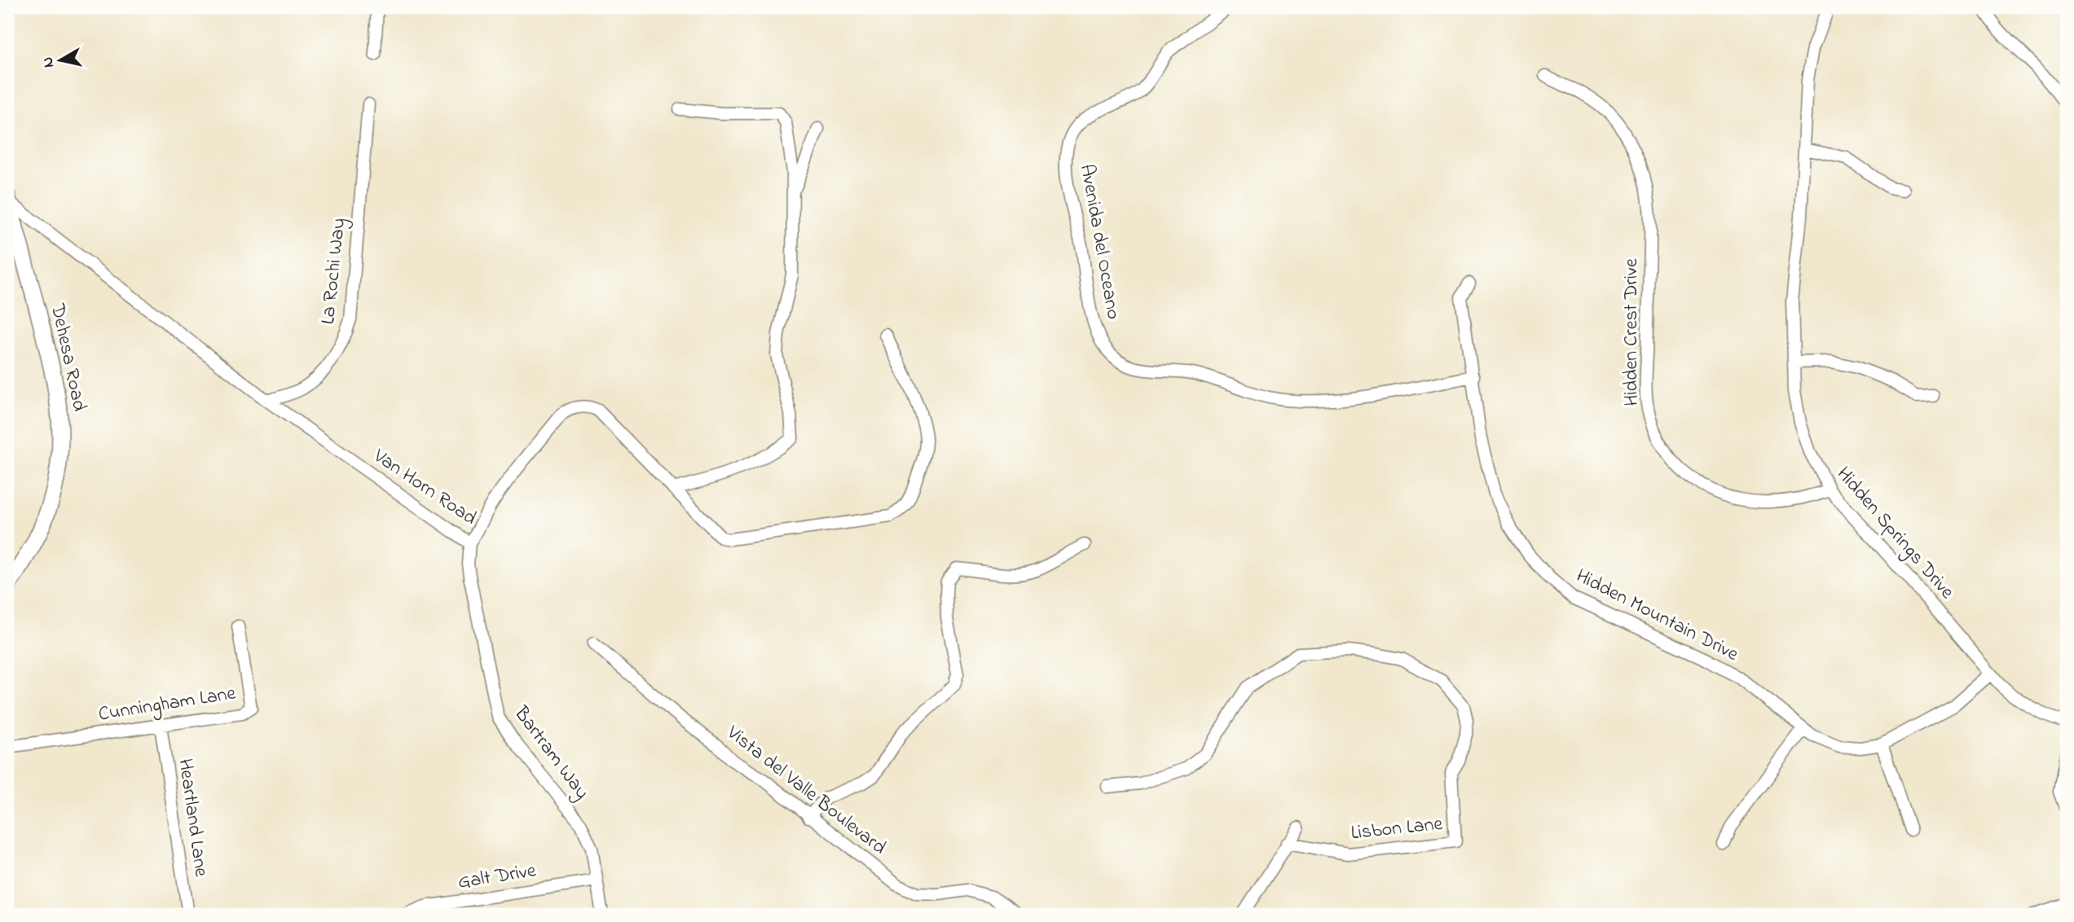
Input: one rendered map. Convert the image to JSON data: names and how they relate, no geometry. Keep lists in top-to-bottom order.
{
  "streets": {
    "main road": ["Dehesa Road"],
    "street": [
      "Avenida del Oceano",
      "La Rochi Way",
      "Hidden Crest Drive",
      "Van Horn Road",
      "Hidden Springs Drive",
      "Hidden Mountain Drive",
      "Cunningham Lane",
      "Bartram Way",
      "Vista del Valle Boulevard",
      "Heartland Lane",
      "Lisbon Lane",
      "Galt Drive"
    ]
  },
  "crossings": [
    ["Avenida del Oceano", "Hidden Mountain Drive"],
    ["La Rochi Way", "Van Horn Road"],
    ["Hidden Crest Drive", "Hidden Springs Drive"],
    ["Dehesa Road", "Van Horn Road"],
    ["Van Horn Road", "Bartram Way"],
    ["Hidden Springs Drive", "Hidden Mountain Drive"],
    ["Cunningham Lane", "Heartland Lane"],
    ["Bartram Way", "Galt Drive"]
  ],
  "north": "left"
}
